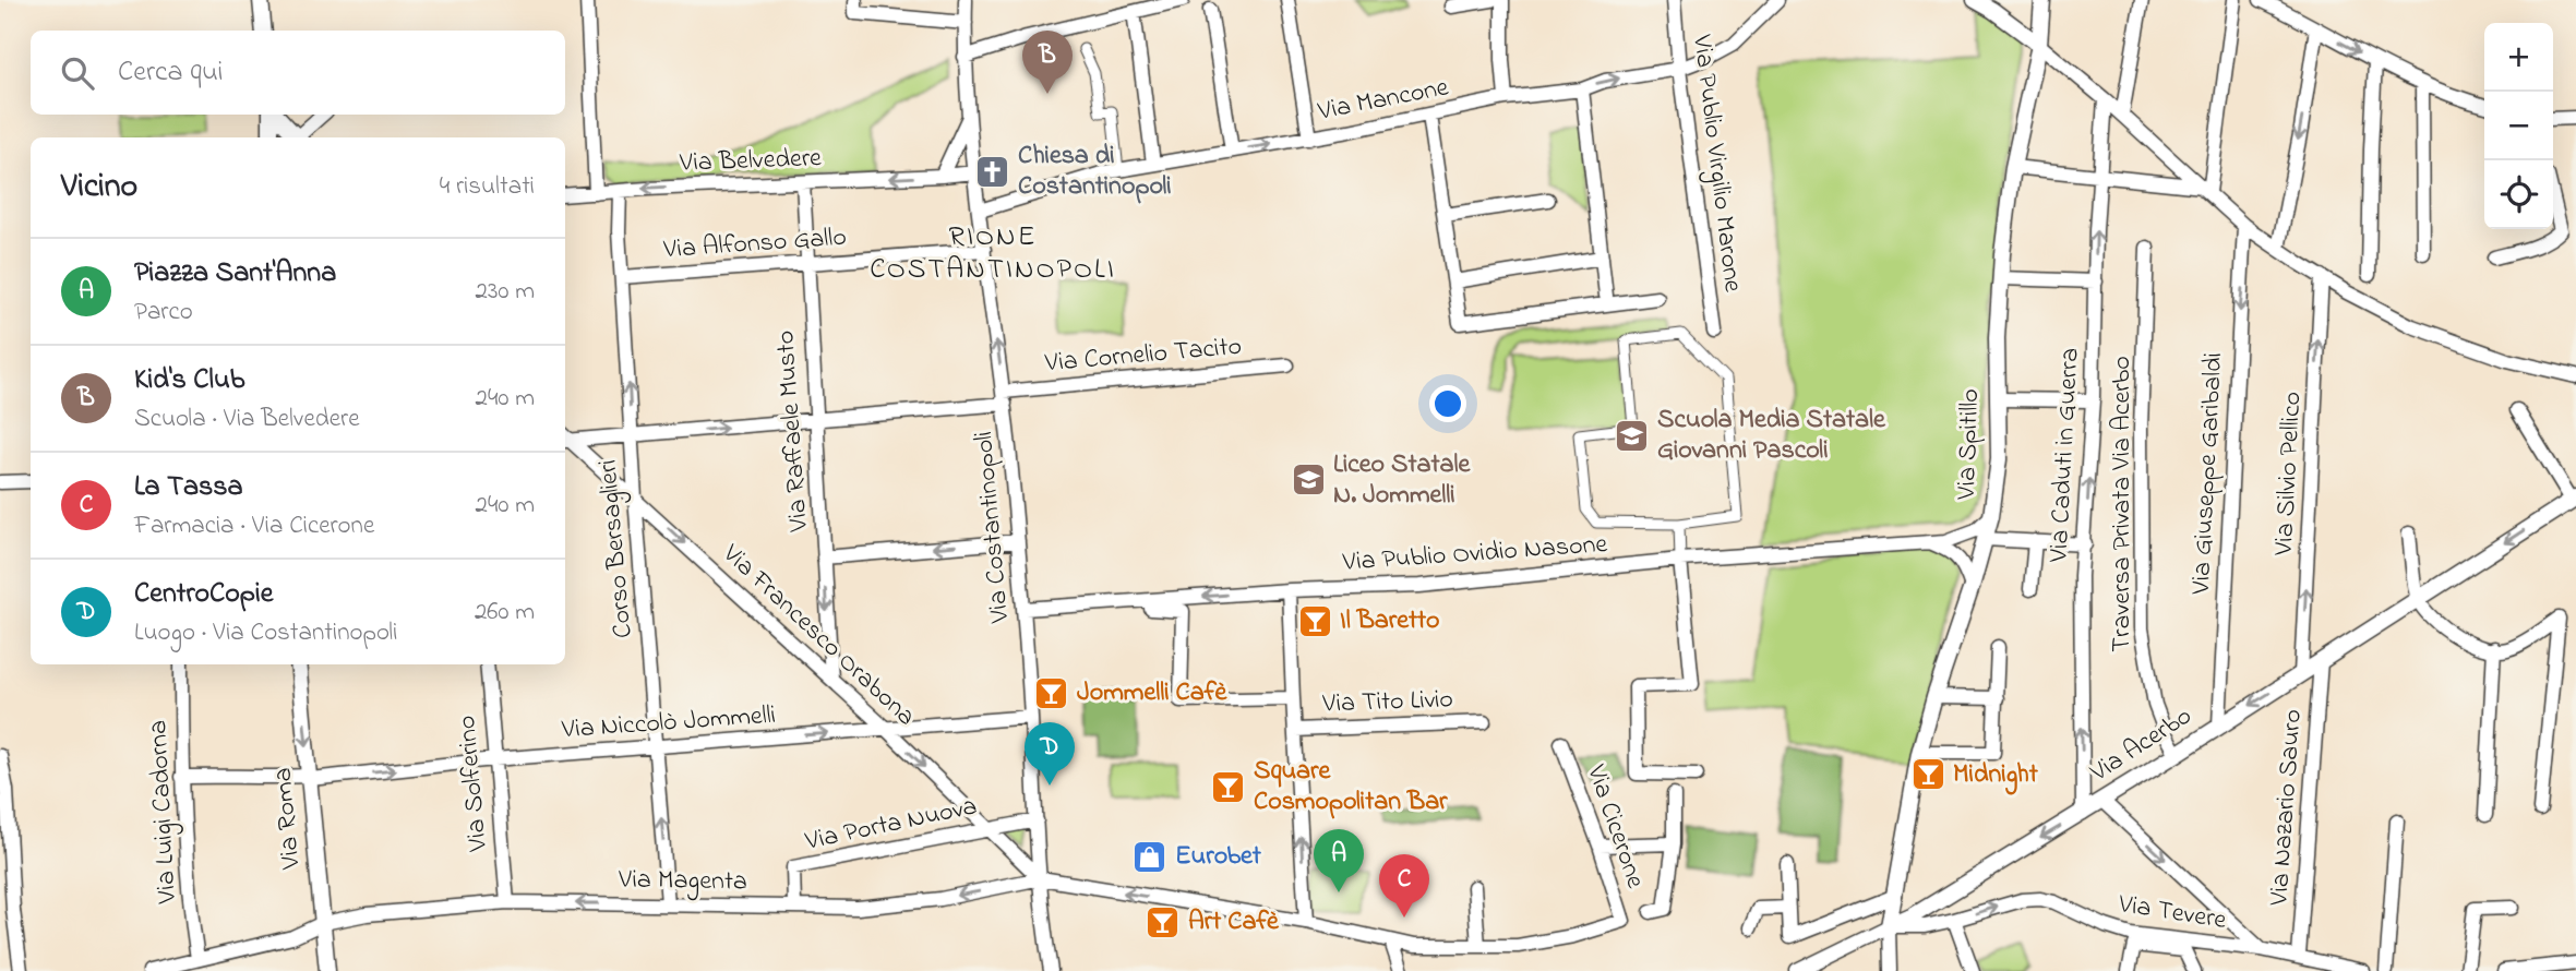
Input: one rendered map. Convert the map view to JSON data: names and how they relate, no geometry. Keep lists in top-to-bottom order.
{
  "streets": {
    "street": [
      "Via Mancone",
      "Via Belvedere",
      "Via Publio Virgilio Marone",
      "Via Alfonso Gallo",
      "Via Cornelio Tacito",
      "Via Raffaele Musto",
      "Via Spitillo",
      "Via Caduti in Guerra",
      "Via Giuseppe Garibaldi",
      "Via Silvio Pellico",
      "Traversa Privata Via Acerbo",
      "Via Costantinopoli",
      "Corso Bersaglieri",
      "Via Publio Ovidio Nasone",
      "Via Francesco Orabona",
      "Via Tito Livio",
      "Via Niccolò Jommelli",
      "Via Acerbo",
      "Via Solferino",
      "Via Nazario Sauro",
      "Via Luigi Cadorna",
      "Via Roma",
      "Via Porta Nuova",
      "Via Cicerone",
      "Via Magenta",
      "Via Tevere"
    ]
  },
  "crossings": [
    ["Via Mancone", "Via Publio Virgilio Marone"],
    ["Via Mancone", "Via Costantinopoli"],
    ["Via Belvedere", "Via Raffaele Musto"],
    ["Via Belvedere", "Via Costantinopoli"],
    ["Via Belvedere", "Corso Bersaglieri"],
    ["Via Alfonso Gallo", "Via Raffaele Musto"],
    ["Via Alfonso Gallo", "Via Costantinopoli"],
    ["Via Alfonso Gallo", "Corso Bersaglieri"],
    ["Via Cornelio Tacito", "Via Raffaele Musto"],
    ["Via Cornelio Tacito", "Via Costantinopoli"],
    ["Via Cornelio Tacito", "Corso Bersaglieri"],
    ["Via Raffaele Musto", "Via Francesco Orabona"],
    ["Via Spitillo", "Via Publio Ovidio Nasone"],
    ["Via Spitillo", "Via Acerbo"],
    ["Via Spitillo", "Via Tevere"],
    ["Via Caduti in Guerra", "Via Acerbo"],
    ["Via Giuseppe Garibaldi", "Via Acerbo"],
    ["Via Silvio Pellico", "Via Acerbo"],
    ["Traversa Privata Via Acerbo", "Via Acerbo"],
    ["Via Costantinopoli", "Via Publio Ovidio Nasone"],
    ["Via Costantinopoli", "Via Francesco Orabona"],
    ["Via Costantinopoli", "Via Niccolò Jommelli"],
    ["Via Costantinopoli", "Via Porta Nuova"],
    ["Via Costantinopoli", "Via Cicerone"],
    ["Via Costantinopoli", "Via Magenta"],
    ["Corso Bersaglieri", "Via Francesco Orabona"],
    ["Corso Bersaglieri", "Via Niccolò Jommelli"],
    ["Corso Bersaglieri", "Via Magenta"],
    ["Via Francesco Orabona", "Via Niccolò Jommelli"],
    ["Via Francesco Orabona", "Via Porta Nuova"],
    ["Via Francesco Orabona", "Via Cicerone"],
    ["Via Francesco Orabona", "Via Magenta"],
    ["Via Niccolò Jommelli", "Via Solferino"],
    ["Via Niccolò Jommelli", "Via Luigi Cadorna"],
    ["Via Niccolò Jommelli", "Via Roma"],
    ["Via Acerbo", "Via Nazario Sauro"],
    ["Via Acerbo", "Via Tevere"],
    ["Via Solferino", "Via Magenta"],
    ["Via Nazario Sauro", "Via Tevere"],
    ["Via Luigi Cadorna", "Via Magenta"],
    ["Via Roma", "Via Magenta"],
    ["Via Porta Nuova", "Via Magenta"],
    ["Via Cicerone", "Via Magenta"]
  ],
  "one_way": [
    "Via Belvedere",
    "Via Caduti in Guerra",
    "Via Giuseppe Garibaldi",
    "Via Silvio Pellico",
    "Corso Bersaglieri",
    "Via Francesco Orabona",
    "Via Niccolò Jommelli",
    "Via Acerbo",
    "Via Roma",
    "Via Magenta",
    "Via Tevere"
  ],
  "districts": ["RIONE COSTANTINOPOLI"],
  "places": {
    "church": ["Chiesa di Costantinopoli"],
    "school or university": ["Scuola Media Statale Giovanni Pascoli", "Liceo Statale N. Jommelli"],
    "bar": [
      "Il Baretto",
      "Jommelli Cafè",
      "Midnight",
      "Square Cosmopolitan Bar",
      "Art Cafè"
    ],
    "shop": ["Eurobet"]
  },
  "page": {
    "map_buttons": ["+", "−"],
    "pins": [
      "B",
      "D",
      "A",
      "C"
    ],
    "search": "Cerca qui",
    "heading": ["Vicino", "4 risultati"],
    "list": [
      {
        "mark": "A",
        "name": "Piazza Sant'Anna",
        "note": "Parco",
        "value": "230 m"
      },
      {
        "mark": "B",
        "name": "Kid's Club",
        "note": "Scuola · Via Belvedere",
        "value": "240 m"
      },
      {
        "mark": "C",
        "name": "La Tassa",
        "note": "Farmacia · Via Cicerone",
        "value": "240 m"
      },
      {
        "mark": "D",
        "name": "CentroCopie",
        "note": "Luogo · Via Costantinopoli",
        "value": "260 m"
      }
    ]
  }
}
